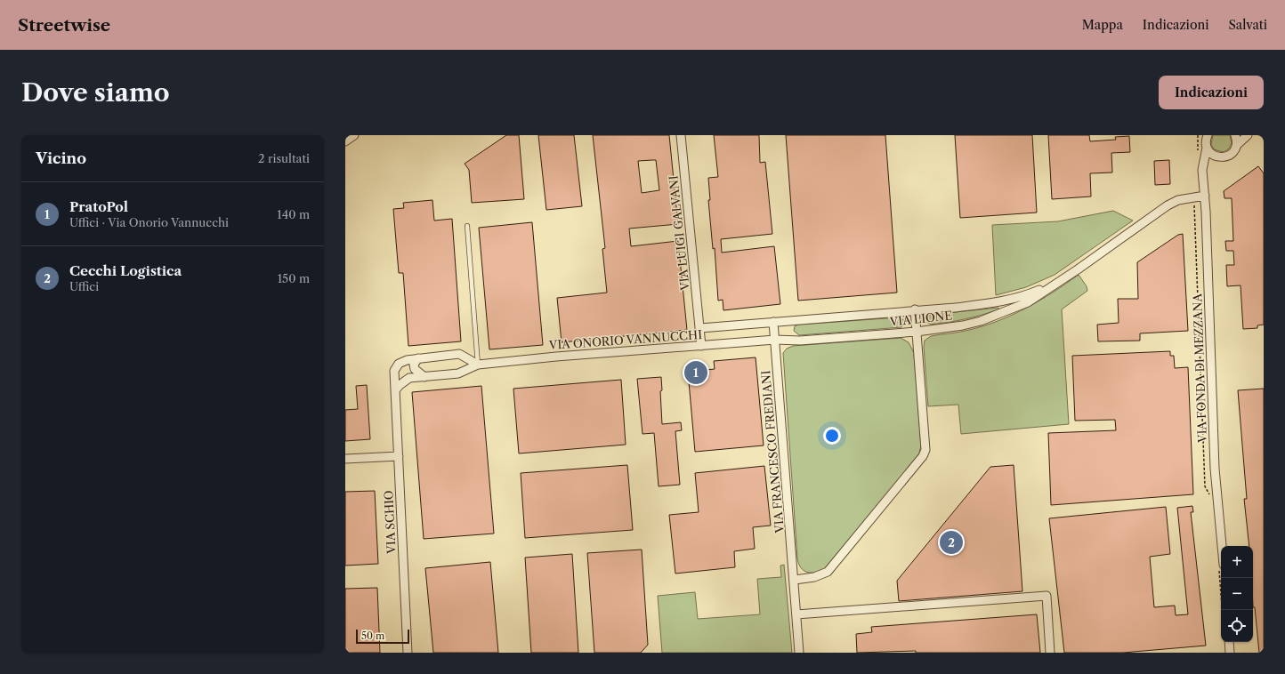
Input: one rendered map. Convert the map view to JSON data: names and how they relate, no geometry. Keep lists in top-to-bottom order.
{
  "streets": {
    "street": [
      "VIA LUIGI GALVANI",
      "VIA LIONE",
      "VIA ONORIO VANNUCCHI",
      "VIA FONDA DI MEZZANA",
      "VIA FRANCESCO FREDIANI",
      "VIA SCHIO"
    ]
  },
  "crossings": [
    ["VIA LUIGI GALVANI", "VIA ONORIO VANNUCCHI"],
    ["VIA LIONE", "VIA ONORIO VANNUCCHI"],
    ["VIA LIONE", "VIA FONDA DI MEZZANA"],
    ["VIA LIONE", "VIA FRANCESCO FREDIANI"],
    ["VIA ONORIO VANNUCCHI", "VIA FRANCESCO FREDIANI"],
    ["VIA ONORIO VANNUCCHI", "VIA SCHIO"]
  ],
  "scale_bar": "50 m",
  "page": {
    "header": "Streetwise",
    "nav": ["Mappa", "Indicazioni", "Salvati"],
    "buttons": "Indicazioni",
    "title": "Dove siamo",
    "heading": ["Vicino", "2 risultati"],
    "list": [
      {
        "mark": "1",
        "name": "PratoPol",
        "note": "Uffici · Via Onorio Vannucchi",
        "value": "140 m"
      },
      {
        "mark": "2",
        "name": "Cecchi Logistica",
        "note": "Uffici",
        "value": "150 m"
      }
    ],
    "pins": ["1", "2"],
    "map_buttons": ["+", "−"],
    "scale": "50 m"
  }
}
